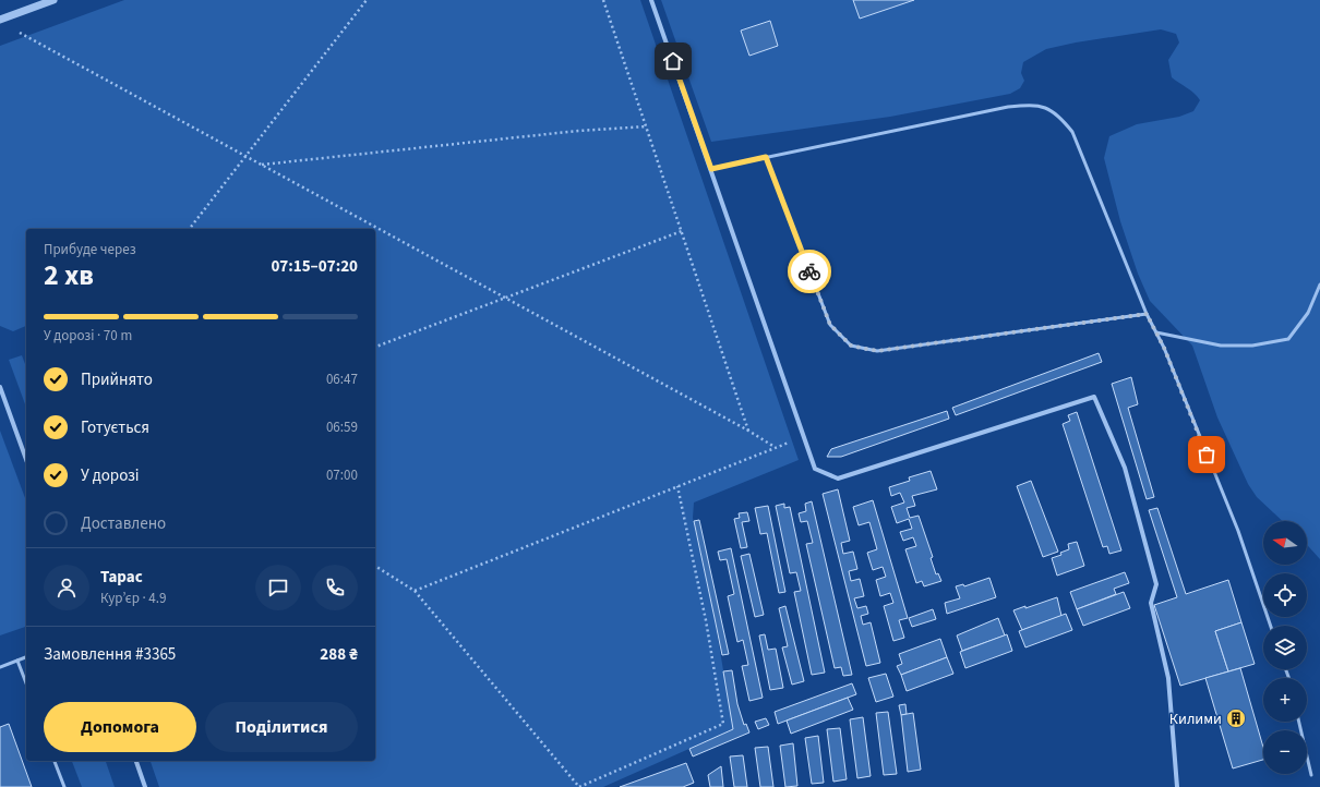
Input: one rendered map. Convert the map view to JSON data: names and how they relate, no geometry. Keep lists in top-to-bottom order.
{
  "places": {
    "building": ["Килими"]
  },
  "north": "left",
  "page": {
    "heading": ["2 хв", "Прибуде через", "07:15–07:20"],
    "panel": [
      "Тарас",
      "Кур’єр · 4.9",
      "Замовлення #3365",
      "288 ₴"
    ],
    "bar": "У дорозі · 70 m",
    "list": [
      ["Прийнято", "06:47"],
      ["Готується", "06:59"],
      ["У дорозі", "07:00"],
      "Доставлено"
    ],
    "map_buttons": ["+", "−"],
    "buttons": ["Допомога", "Поділитися"]
  }
}
